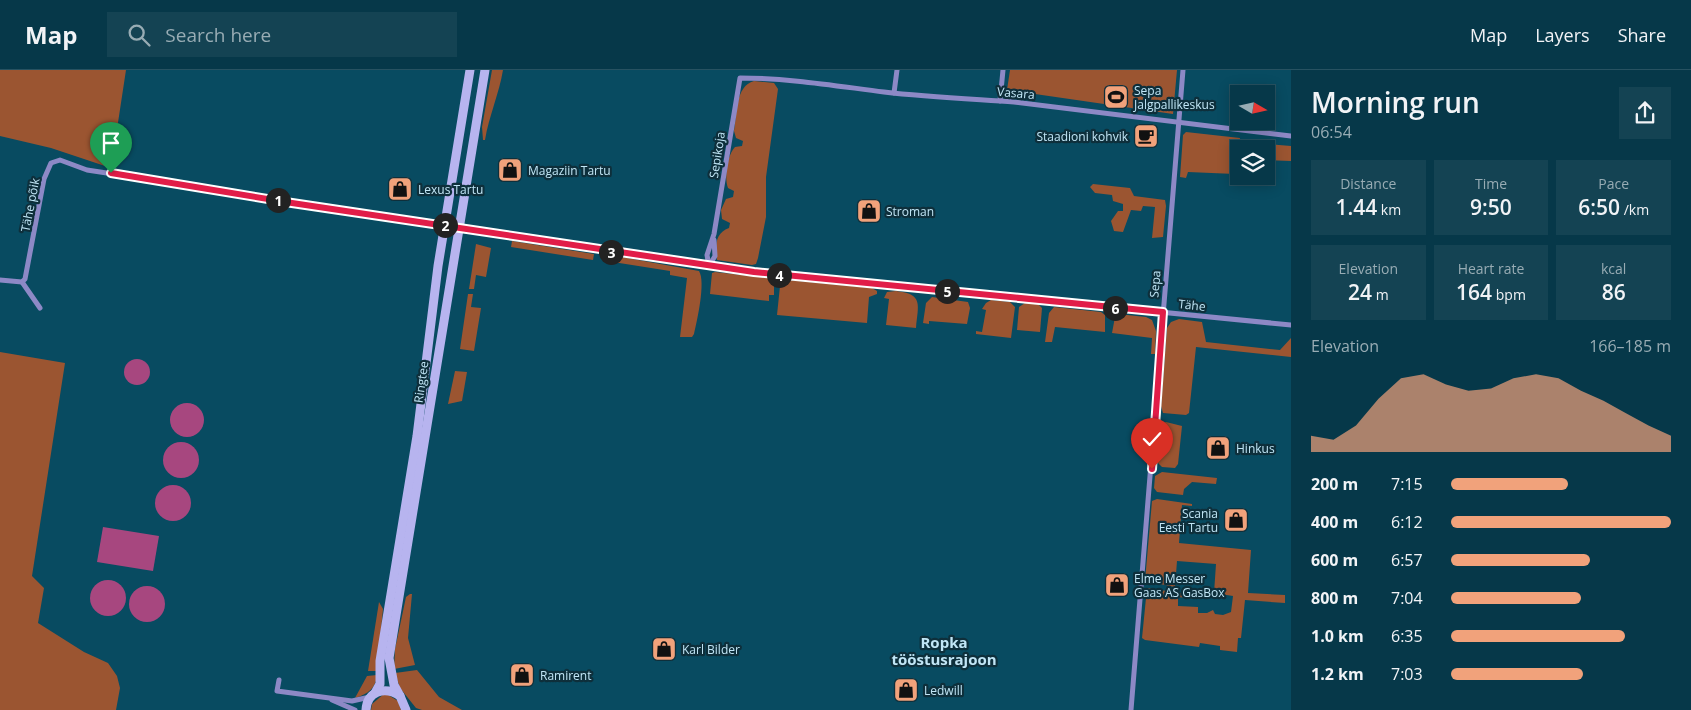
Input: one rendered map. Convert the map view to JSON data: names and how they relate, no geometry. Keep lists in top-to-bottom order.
{
  "streets": {
    "main road": ["Ringtee"],
    "street": [
      "Vasara",
      "Sepikoja",
      "Tähe põik",
      "Sepa",
      "Tähe"
    ]
  },
  "crossings": [
    ["Vasara", "Sepikoja"],
    ["Vasara", "Sepa"],
    ["Sepikoja", "Tähe"],
    ["Tähe põik", "Tähe"],
    ["Sepa", "Tähe"],
    ["Tähe", "Ringtee"]
  ],
  "districts": ["Ropka tööstusrajoon"],
  "places": {
    "sports": ["Sepa Jalgpallikeskus"],
    "cafe": ["Staadioni kohvik"],
    "shop": [
      "Magaziin Tartu",
      "Lexus Tartu",
      "Stroman",
      "Hinkus",
      "Scania Eesti Tartu",
      "Elme Messer Gaas AS GasBox",
      "Karl Bilder",
      "Ramirent",
      "Ledwill"
    ]
  },
  "north": "right",
  "page": {
    "header": "Map",
    "search": "Search here",
    "nav": ["Map", "Layers", "Share"],
    "heading": ["Morning run", "06:54"],
    "stats": [
      ["Distance", "1.44 km"],
      ["Time", "9:50"],
      ["Pace", "6:50 /km"],
      ["Elevation", "24 m"],
      ["Heart rate", "164 bpm"],
      ["kcal", "86"]
    ],
    "pins": [
      "1",
      "2",
      "3",
      "4",
      "5",
      "6"
    ],
    "chart": ["Elevation", "166–185 m"],
    "list": [
      {
        "name": "200 m",
        "note": "7:15"
      },
      {
        "name": "400 m",
        "note": "6:12"
      },
      {
        "name": "600 m",
        "note": "6:57"
      },
      {
        "name": "800 m",
        "note": "7:04"
      },
      {
        "name": "1.0 km",
        "note": "6:35"
      },
      {
        "name": "1.2 km",
        "note": "7:03"
      }
    ]
  }
}
